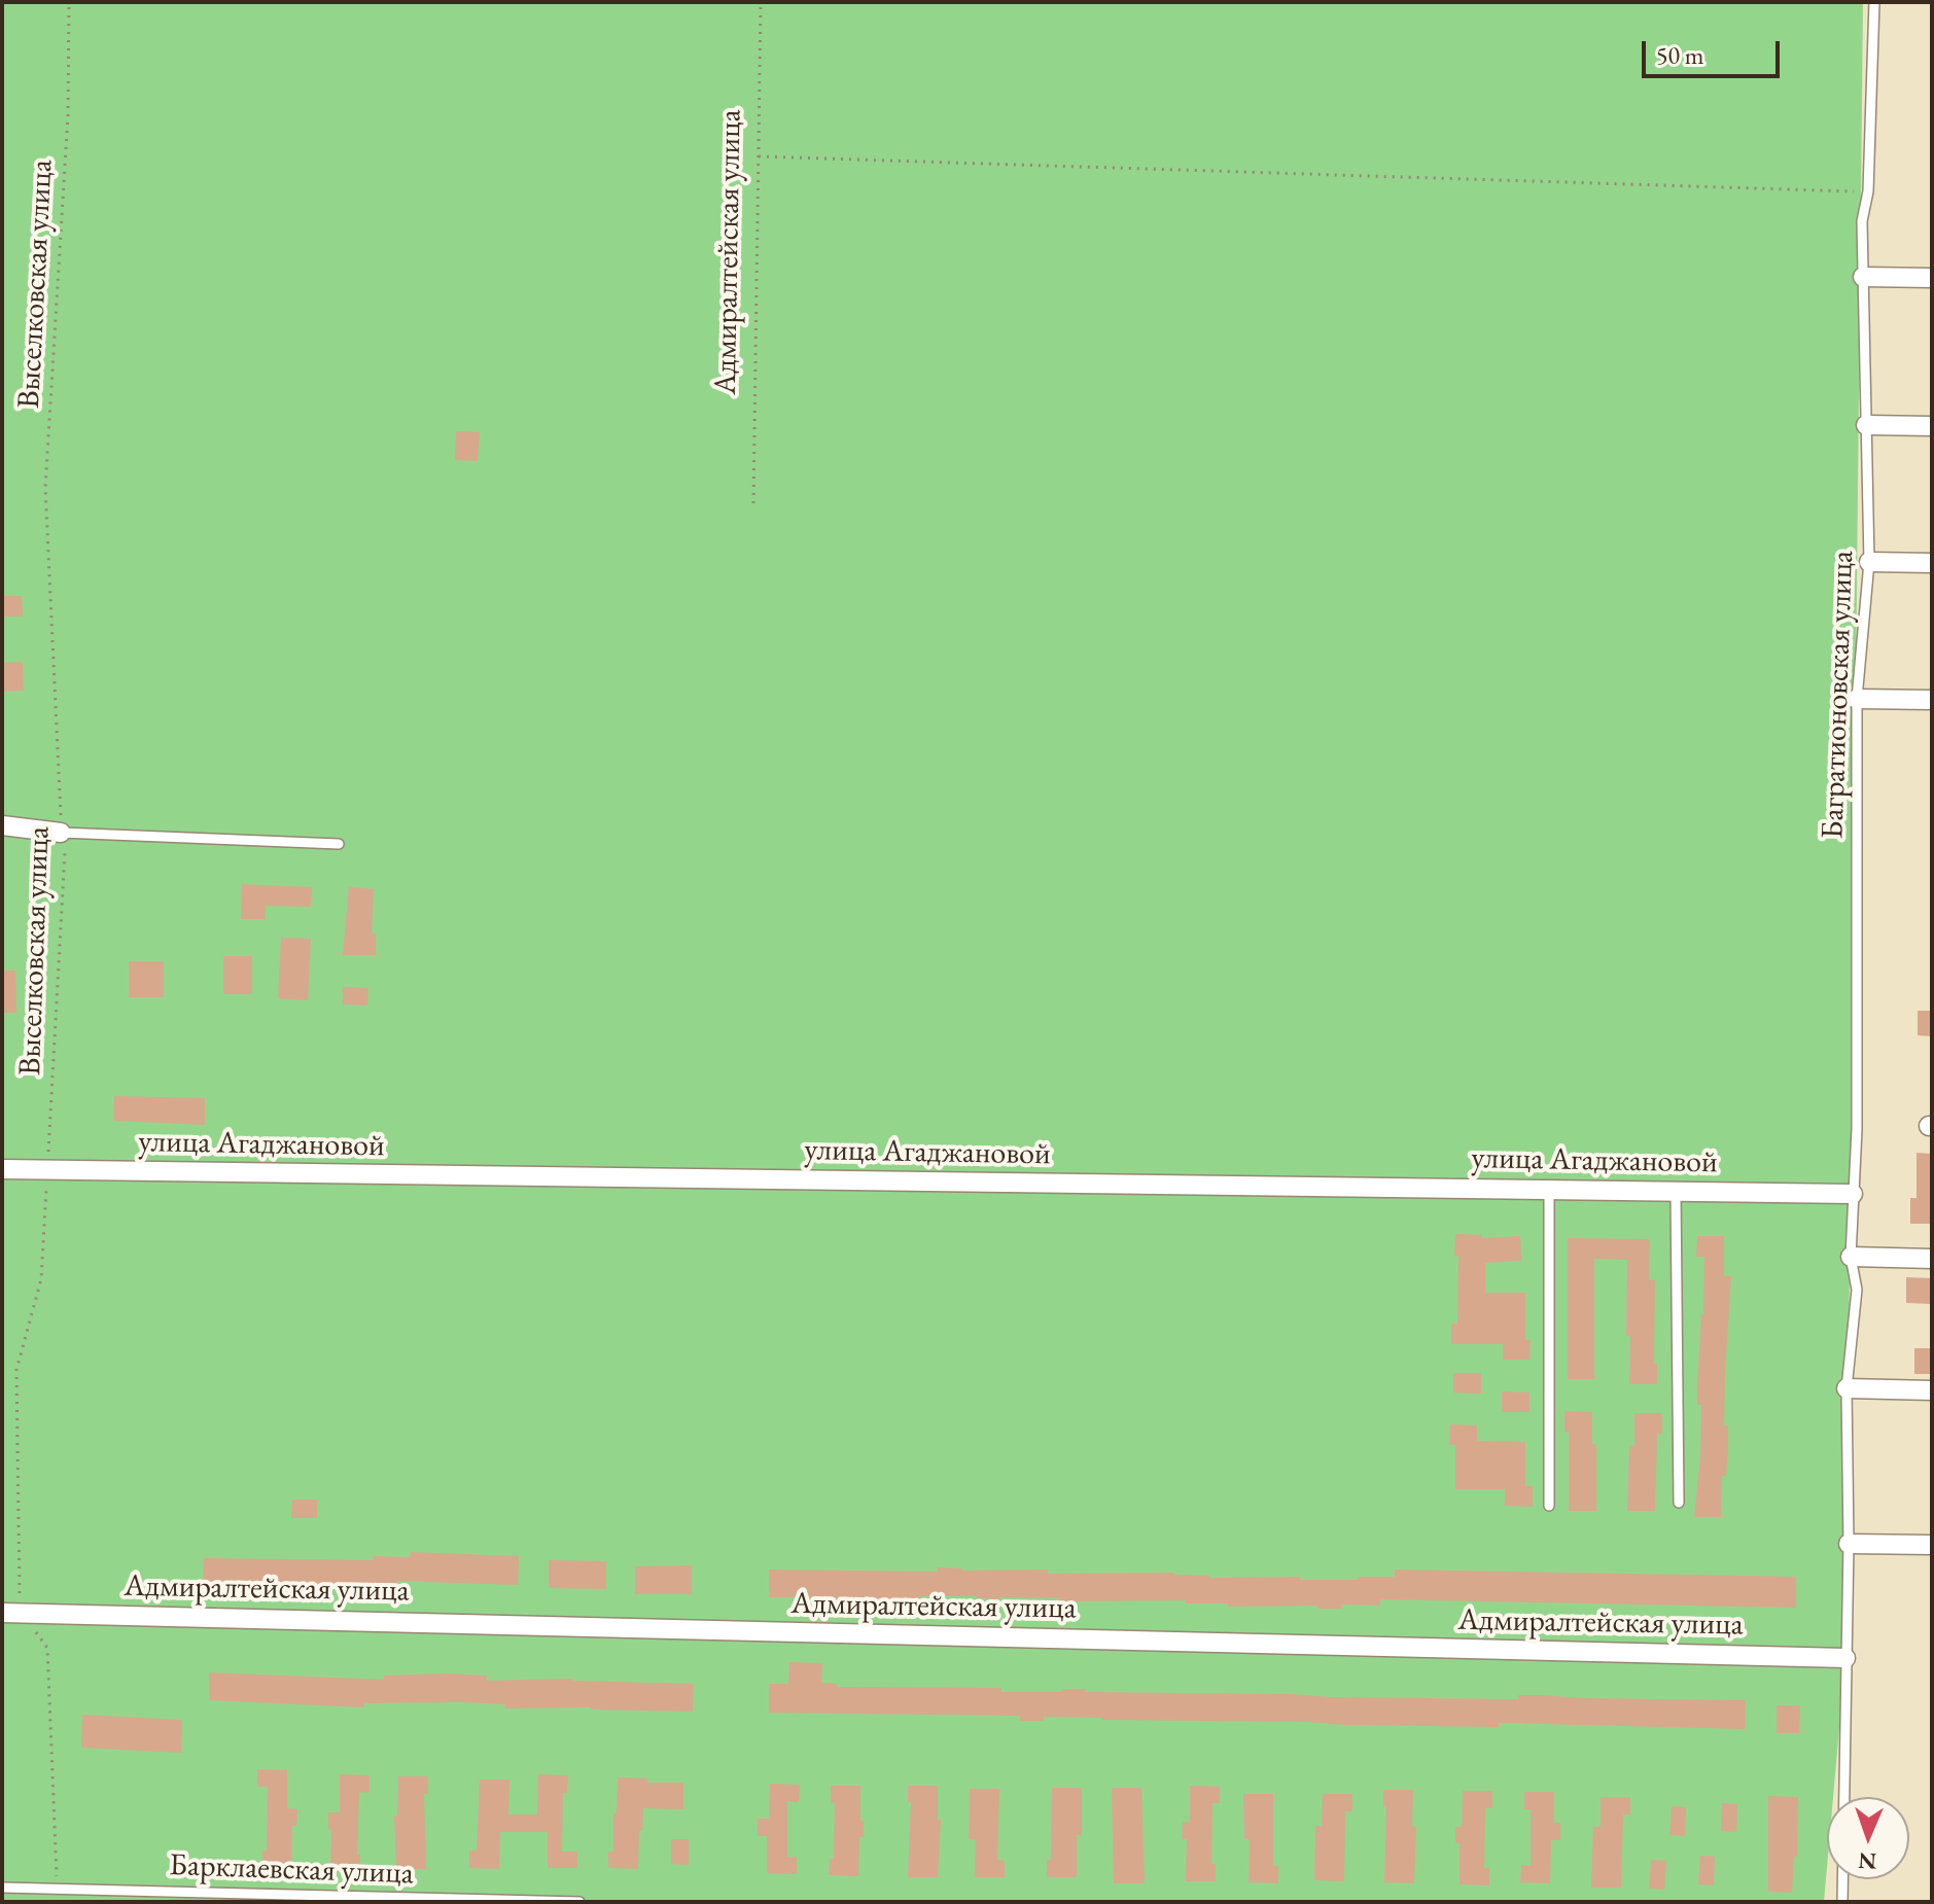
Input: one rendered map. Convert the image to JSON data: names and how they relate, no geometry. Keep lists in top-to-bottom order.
{
  "streets": {
    "street": ["Адмиралтейская улица", "улица Агаджановой"],
    "lane": ["Багратионовская улица", "Барклаевская улица"],
    "path": ["Выселковская улица"]
  },
  "crossings": [
    ["Адмиралтейская улица", "Выселковская улица"],
    ["Адмиралтейская улица", "Багратионовская улица"],
    ["Выселковская улица", "улица Агаджановой"],
    ["Багратионовская улица", "улица Агаджановой"]
  ],
  "scale_bar": "50 m",
  "north": "bottom"
}
